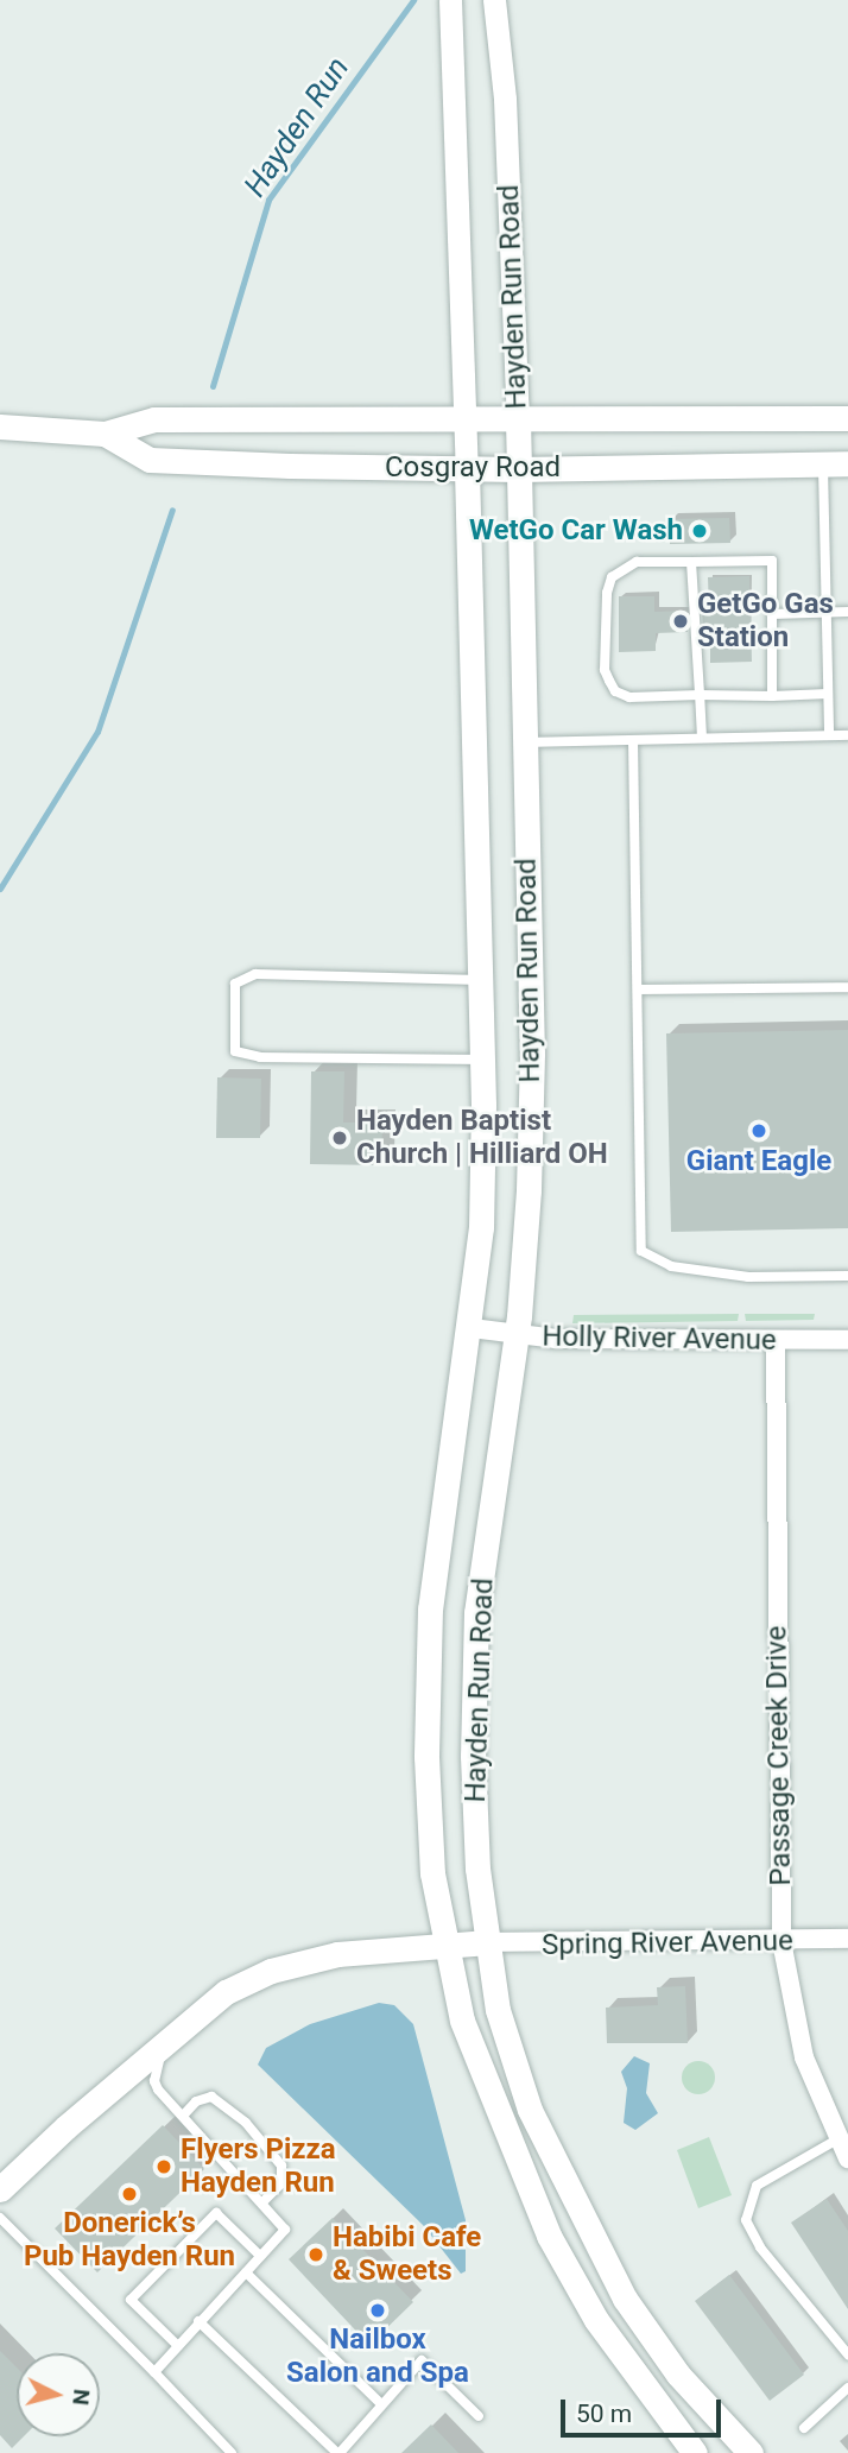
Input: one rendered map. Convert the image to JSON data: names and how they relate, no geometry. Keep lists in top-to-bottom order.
{
  "streets": {
    "main road": ["Hayden Run Road", "Cosgray Road"],
    "street": ["Holly River Avenue", "Passage Creek Drive", "Spring River Avenue"]
  },
  "crossings": [
    ["Hayden Run Road", "Cosgray Road"],
    ["Hayden Run Road", "Holly River Avenue"],
    ["Hayden Run Road", "Spring River Avenue"],
    ["Holly River Avenue", "Passage Creek Drive"],
    ["Passage Creek Drive", "Spring River Avenue"]
  ],
  "water": ["Hayden Run"],
  "places": [
    "WetGo Car Wash",
    "GetGo Gas Station",
    "Giant Eagle",
    "Hayden Baptist Church | Hilliard OH",
    "Flyers Pizza Hayden Run",
    "Donerick’s Pub Hayden Run",
    "Habibi Cafe & Sweets",
    "Nailbox Salon and Spa"
  ],
  "scale_bar": "50 m",
  "north": "right"
}
